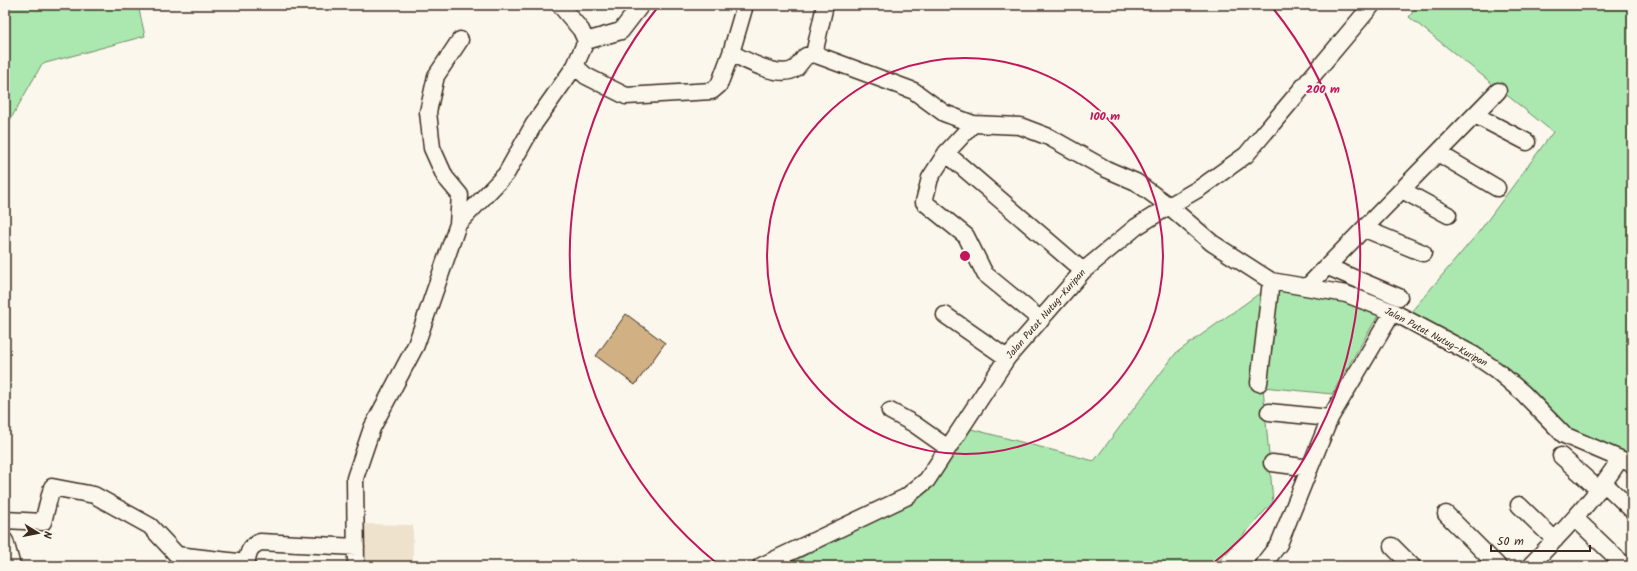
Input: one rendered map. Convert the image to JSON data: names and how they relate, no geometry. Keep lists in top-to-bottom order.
{
  "streets": {
    "street": ["Jalan Putat Nutug–Kuripan"]
  },
  "scale_bar": "50 m",
  "north": "right",
  "rings": ["200 m", "100 m"]
}
